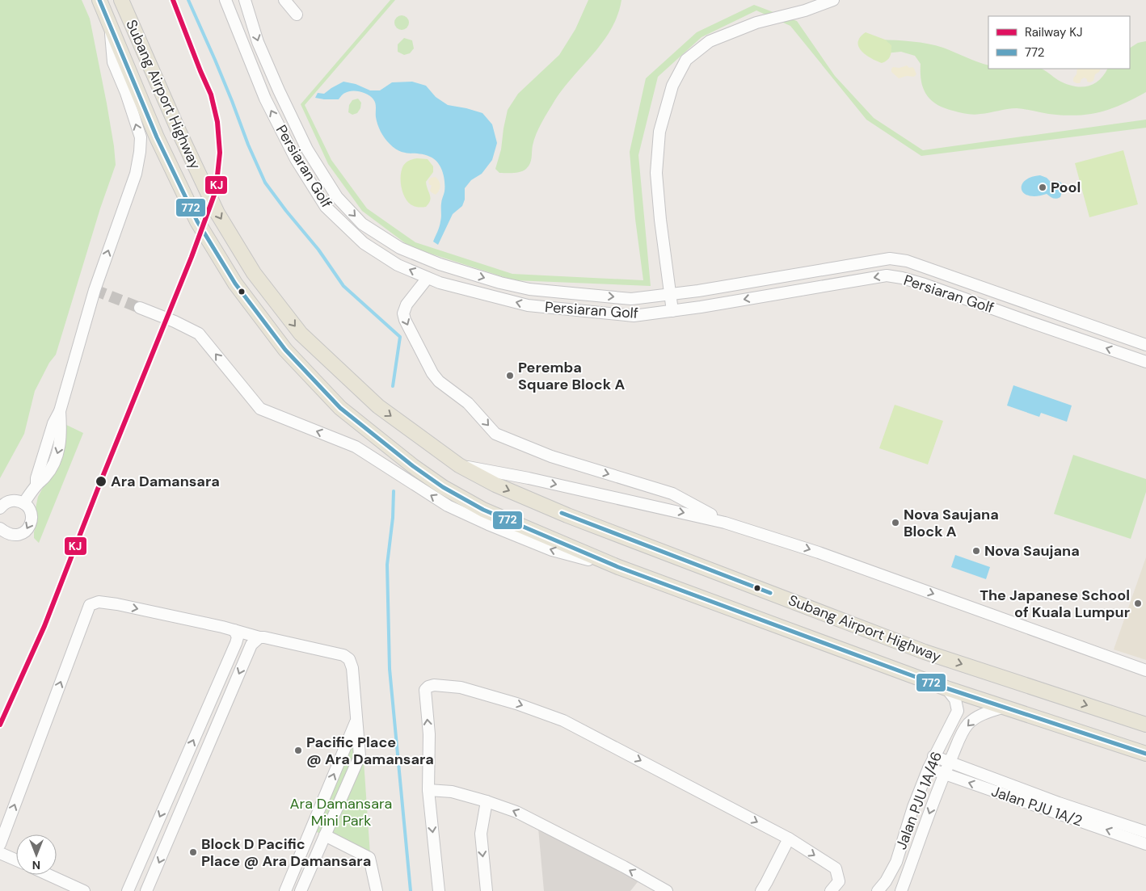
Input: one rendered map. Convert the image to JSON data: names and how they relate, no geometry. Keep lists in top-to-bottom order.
{
  "streets": {
    "main road": ["Subang Airport Highway"],
    "street": ["Persiaran Golf", "Jalan PJU 1A/46", "Jalan PJU 1A/2"]
  },
  "crossings": [
    ["Subang Airport Highway", "Jalan PJU 1A/46"],
    ["Jalan PJU 1A/46", "Jalan PJU 1A/2"]
  ],
  "parks": ["Ara Damansara Mini Park"],
  "places": [
    "Pool",
    "Peremba Square Block A",
    "Ara Damansara",
    "Nova Saujana Block A",
    "Nova Saujana",
    "The Japanese School of Kuala Lumpur",
    "Pacific Place @ Ara Damansara",
    "Block D Pacific Place @ Ara Damansara"
  ],
  "lines": ["rail line KJ", "transit line 772"],
  "legend": ["Railway KJ", "772"],
  "north": "bottom"
}
